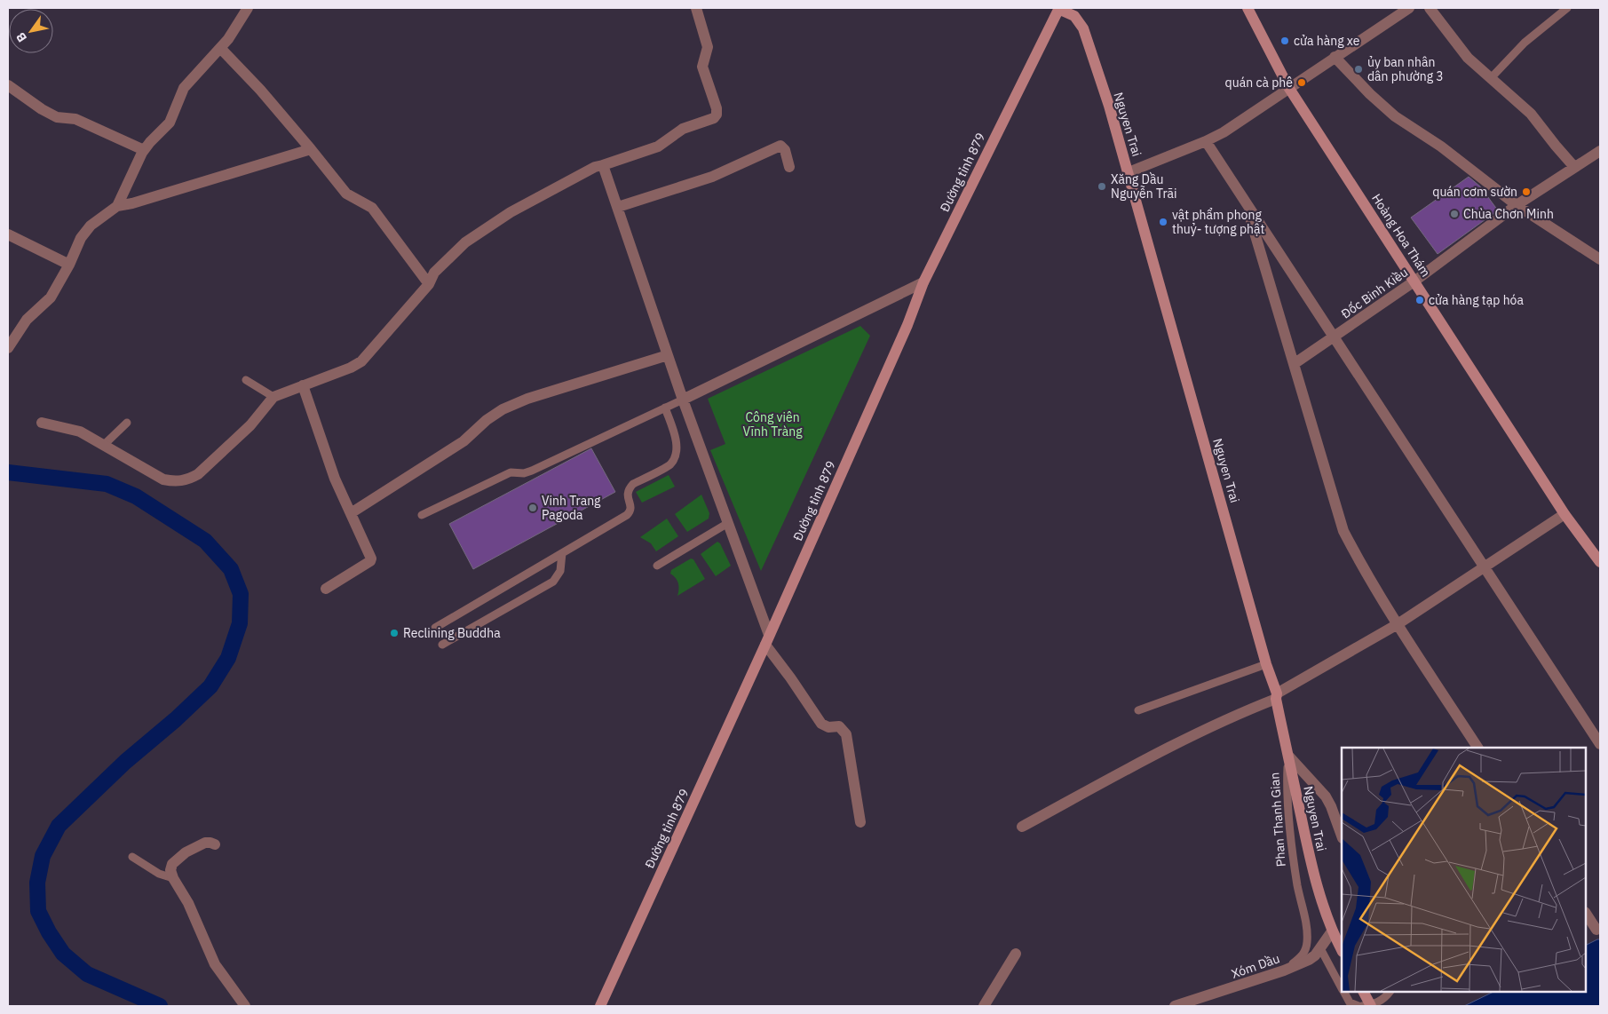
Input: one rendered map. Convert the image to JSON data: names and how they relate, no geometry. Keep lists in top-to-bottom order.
{
  "streets": {
    "main road": ["Nguyen Trai", "Đường tỉnh 879", "Hoàng Hoa Thám"],
    "street": ["Đốc Binh Kiều", "Phan Thanh Gian", "Xóm Dầu"]
  },
  "crossings": [
    ["Nguyen Trai", "Đường tỉnh 879"],
    ["Nguyen Trai", "Phan Thanh Gian"],
    ["Nguyen Trai", "Xóm Dầu"],
    ["Hoàng Hoa Thám", "Đốc Binh Kiều"],
    ["Phan Thanh Gian", "Xóm Dầu"]
  ],
  "parks": ["Công viên Vĩnh Tràng"],
  "places": [
    "cửa hàng xe",
    "ủy ban nhân dân phường 3",
    "quán cà phê",
    "Xăng Dầu Nguyễn Trãi",
    "quán cơm sườn",
    "Chùa Chơn Minh",
    "vật phẩm phong thuỷ- tượng phật",
    "cửa hàng tạp hóa",
    "Vinh Trang Pagoda",
    "Reclining Buddha"
  ],
  "north": "bottom left"
}
